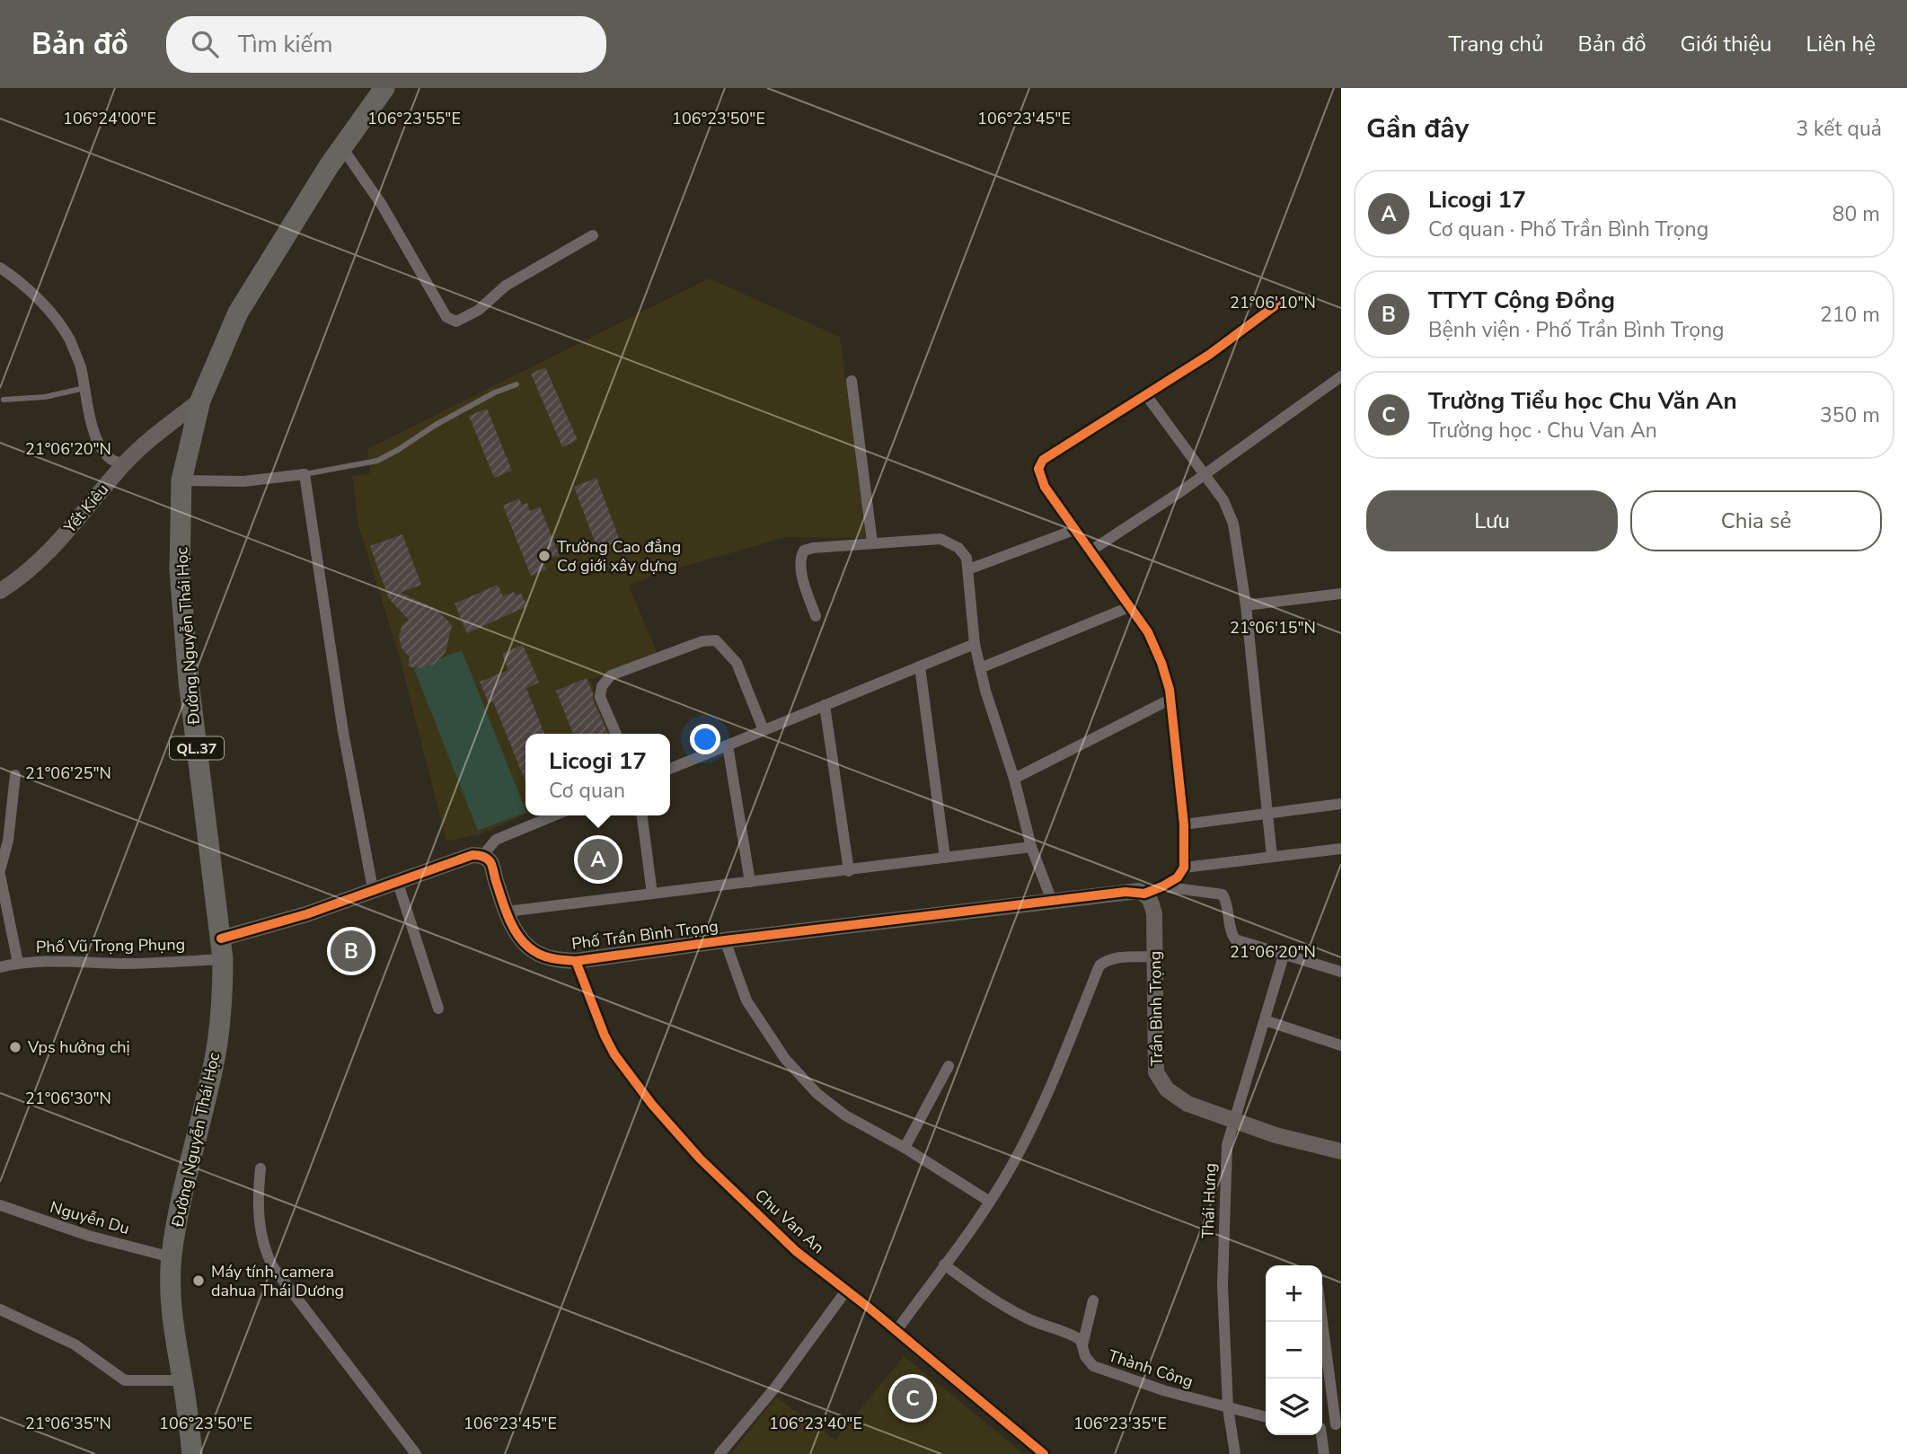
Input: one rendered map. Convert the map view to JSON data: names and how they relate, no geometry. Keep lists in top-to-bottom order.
{
  "streets": {
    "highway": ["Đường Nguyễn Thái Học", "QL.37"],
    "street": [
      "Yết Kiêu",
      "Phố Trần Bình Trọng",
      "Phố Vũ Trọng Phụng",
      "Trần Bình Trọng",
      "Thái Hưng",
      "Nguyễn Du",
      "Chu Van An",
      "Thành Công"
    ]
  },
  "crossings": [
    ["Yết Kiêu", "Đường Nguyễn Thái Học"],
    ["Đường Nguyễn Thái Học", "Phố Vũ Trọng Phụng"],
    ["Đường Nguyễn Thái Học", "Nguyễn Du"],
    ["Phố Trần Bình Trọng", "Trần Bình Trọng"],
    ["Phố Trần Bình Trọng", "Chu Van An"],
    ["Trần Bình Trọng", "Thái Hưng"],
    ["Thái Hưng", "Thành Công"]
  ],
  "places": ["Trường Cao đẳng Cơ giới xây dựng", "Vps hưởng chị", "Máy tính, camera dahua Thái Dương"],
  "page": {
    "header": "Bản đồ",
    "search": "Tìm kiếm",
    "nav": [
      "Trang chủ",
      "Bản đồ",
      "Giới thiệu",
      "Liên hệ"
    ],
    "heading": ["Gần đây", "3 kết quả"],
    "list": [
      {
        "mark": "A",
        "name": "Licogi 17",
        "note": "Cơ quan · Phố Trần Bình Trọng",
        "value": "80 m"
      },
      {
        "mark": "B",
        "name": "TTYT Cộng Đồng",
        "note": "Bệnh viện · Phố Trần Bình Trọng",
        "value": "210 m"
      },
      {
        "mark": "C",
        "name": "Trường Tiểu học Chu Văn An",
        "note": "Trường học · Chu Van An",
        "value": "350 m"
      }
    ],
    "buttons": ["Lưu", "Chia sẻ"],
    "popup": ["Licogi 17", "Cơ quan"],
    "pins": ["A", "B", "C"],
    "map_buttons": ["+", "−"]
  },
  "coordinates": [
    "106°24'00\"E",
    "106°23'55\"E",
    "106°23'50\"E",
    "106°23'45\"E",
    "21°06'10\"N",
    "21°06'20\"N",
    "21°06'15\"N",
    "21°06'25\"N",
    "21°06'30\"N",
    "21°06'35\"N",
    "106°23'40\"E",
    "106°23'35\"E"
  ]
}
